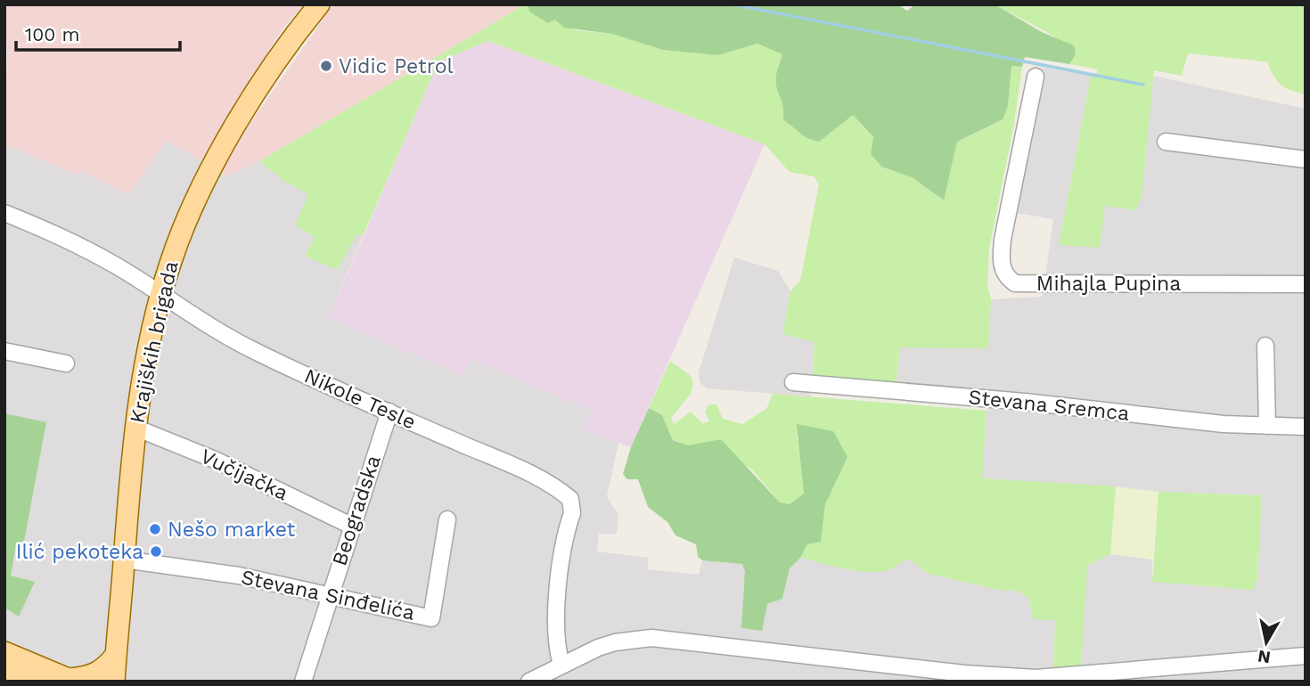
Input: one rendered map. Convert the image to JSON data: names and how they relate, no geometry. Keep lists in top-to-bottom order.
{
  "streets": {
    "main road": ["Krajiških brigada"],
    "street": [
      "Mihajla Pupina",
      "Nikole Tesle",
      "Stevana Sremca",
      "Vučijačka",
      "Beogradska",
      "Stevana Sinđelića"
    ]
  },
  "crossings": [
    ["Krajiških brigada", "Nikole Tesle"],
    ["Krajiških brigada", "Vučijačka"],
    ["Krajiških brigada", "Stevana Sinđelića"],
    ["Nikole Tesle", "Beogradska"],
    ["Vučijačka", "Beogradska"],
    ["Beogradska", "Stevana Sinđelića"]
  ],
  "places": ["Vidic Petrol", "Nešo market", "Ilić pekoteka"],
  "scale_bar": "100 m",
  "north": "bottom"
}
